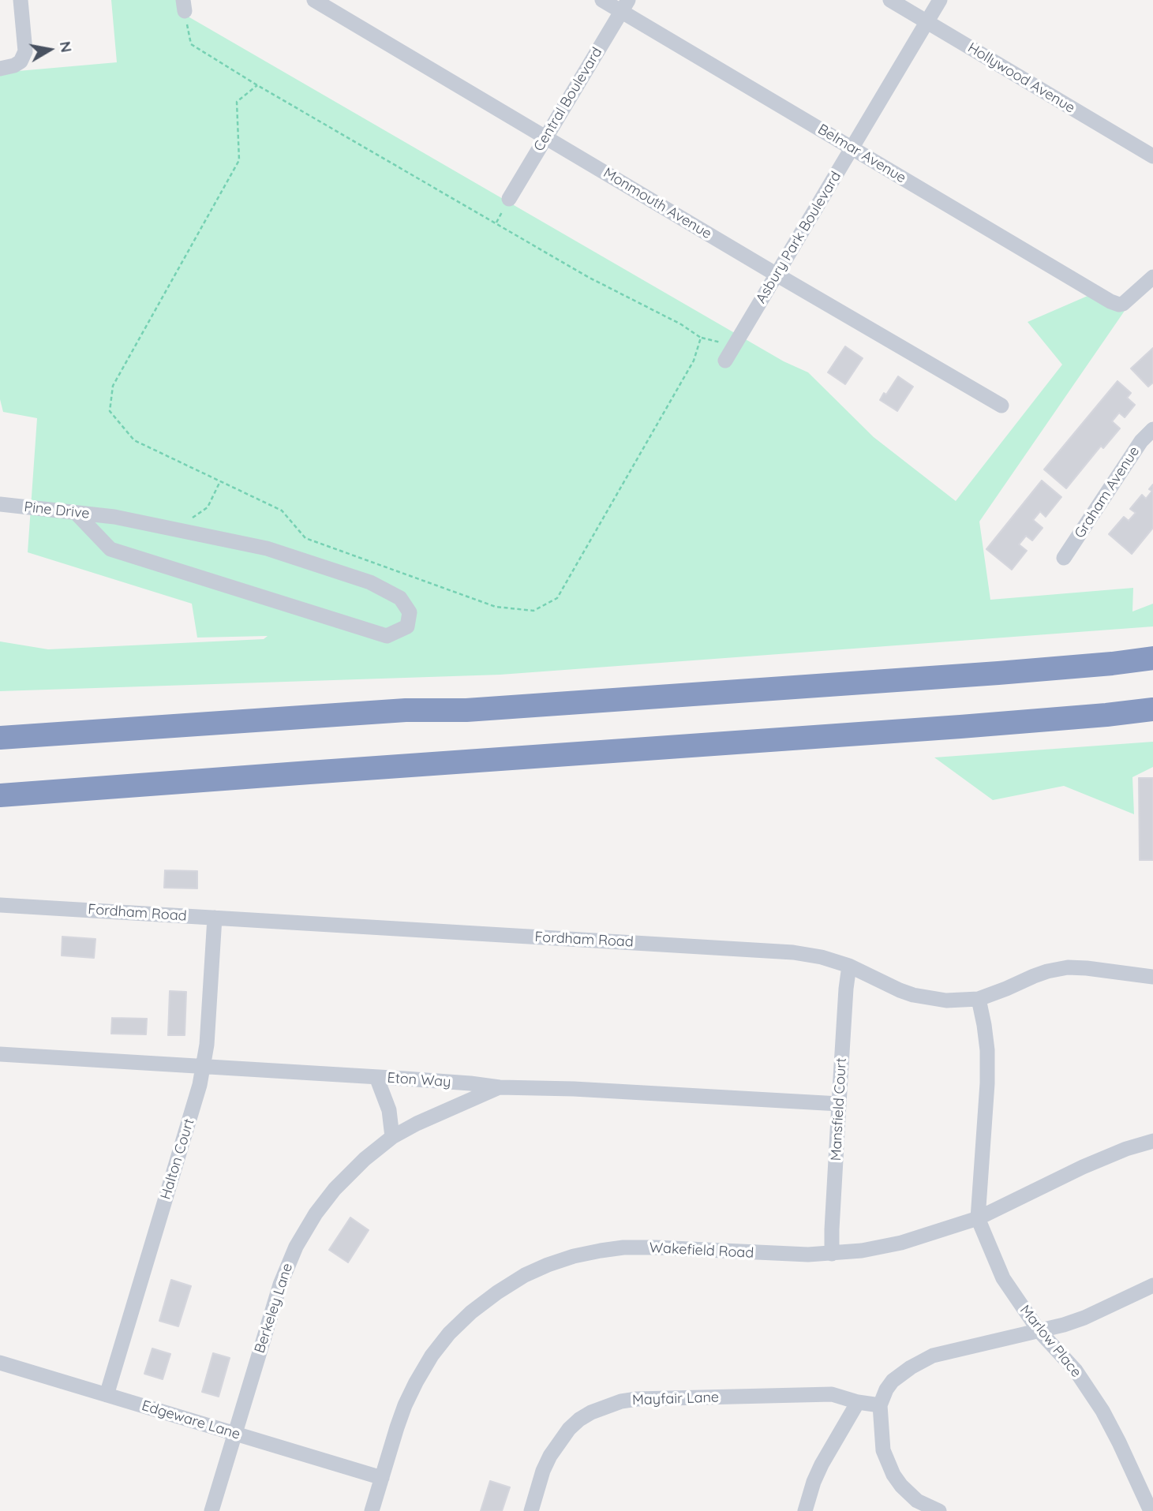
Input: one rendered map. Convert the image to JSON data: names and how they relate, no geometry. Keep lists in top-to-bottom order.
{
  "streets": {
    "street": [
      "Hollywood Avenue",
      "Central Boulevard",
      "Belmar Avenue",
      "Monmouth Avenue",
      "Asbury Park Boulevard",
      "Graham Avenue",
      "Pine Drive",
      "Fordham Road",
      "Eton Way",
      "Mansfield Court",
      "Halton Court",
      "Wakefield Road",
      "Berkeley Lane",
      "Marlow Place",
      "Mayfair Lane",
      "Edgeware Lane"
    ]
  },
  "crossings": [
    ["Hollywood Avenue", "Asbury Park Boulevard"],
    ["Central Boulevard", "Belmar Avenue"],
    ["Central Boulevard", "Monmouth Avenue"],
    ["Belmar Avenue", "Asbury Park Boulevard"],
    ["Monmouth Avenue", "Asbury Park Boulevard"],
    ["Fordham Road", "Mansfield Court"],
    ["Fordham Road", "Halton Court"],
    ["Fordham Road", "Marlow Place"],
    ["Eton Way", "Mansfield Court"],
    ["Eton Way", "Halton Court"],
    ["Eton Way", "Berkeley Lane"],
    ["Mansfield Court", "Wakefield Road"],
    ["Halton Court", "Edgeware Lane"],
    ["Wakefield Road", "Marlow Place"],
    ["Wakefield Road", "Edgeware Lane"],
    ["Berkeley Lane", "Edgeware Lane"]
  ],
  "north": "right"
}
